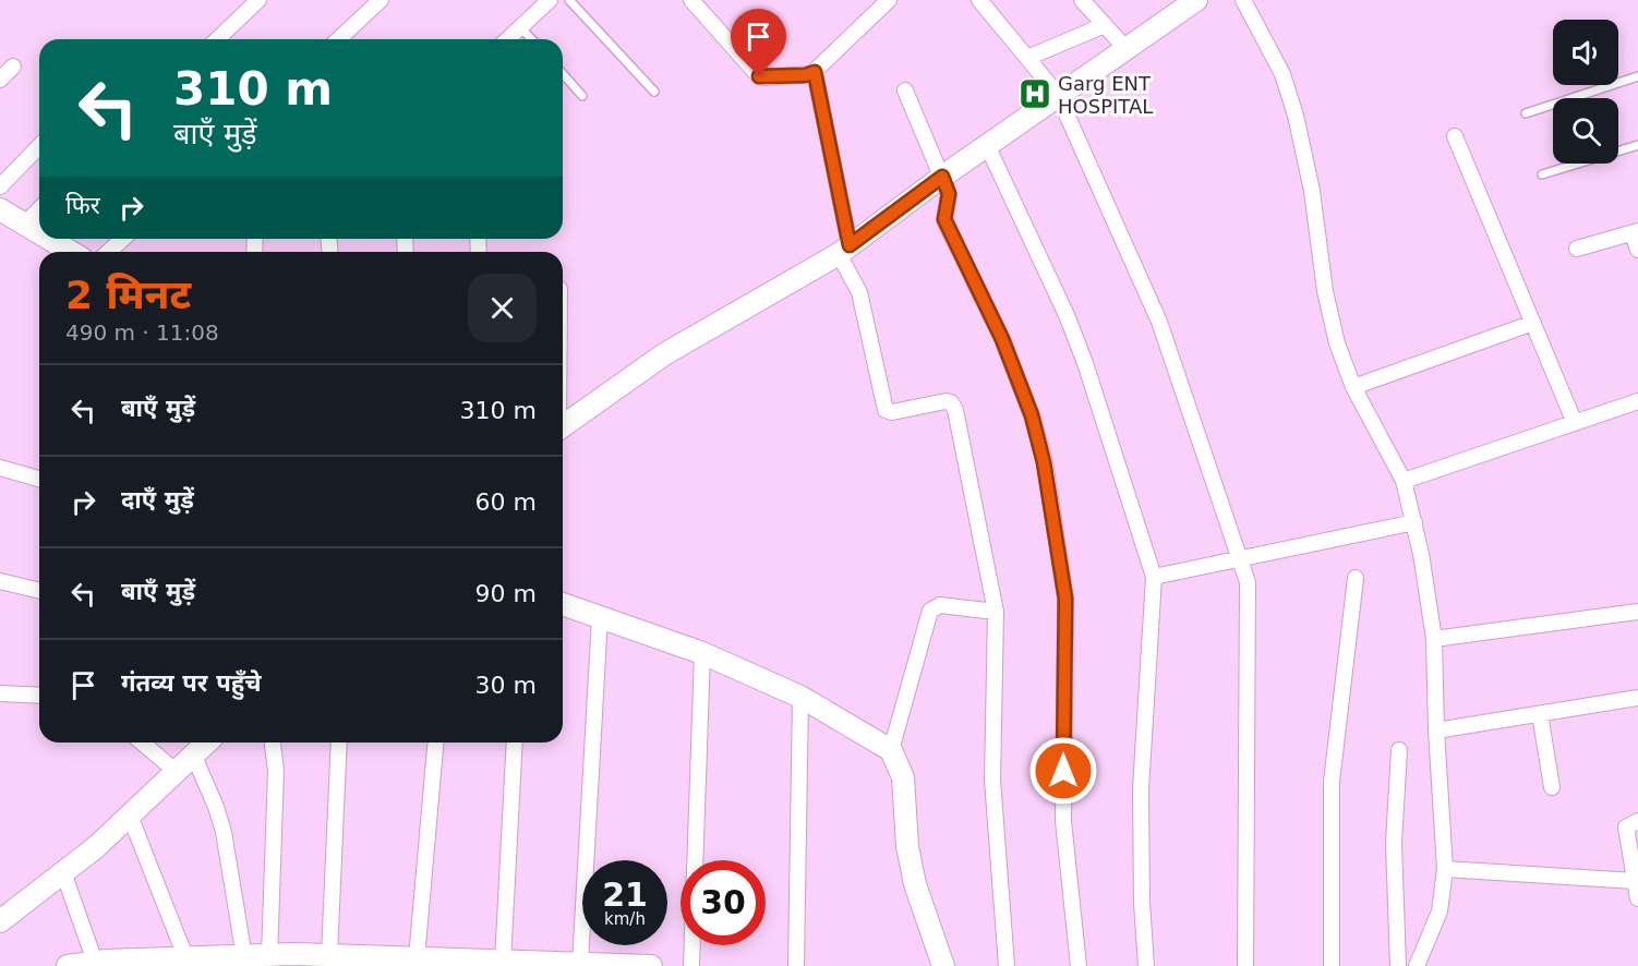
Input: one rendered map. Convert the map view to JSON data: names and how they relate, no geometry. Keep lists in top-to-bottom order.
{
  "places": {
    "hospital": ["Garg ENT HOSPITAL"]
  },
  "page": {
    "turn": ["310 m", "बाएँ मुड़ें"],
    "then": "फिर",
    "heading": ["2 मिनट", "490 m · 11:08"],
    "list": [
      {
        "name": "बाएँ मुड़ें",
        "value": "310 m"
      },
      {
        "name": "दाएँ मुड़ें",
        "value": "60 m"
      },
      {
        "name": "बाएँ मुड़ें",
        "value": "90 m"
      },
      {
        "name": "गंतव्य पर पहुँचे",
        "value": "30 m"
      }
    ],
    "speed": "21 km/h",
    "limit": "30"
  }
}
